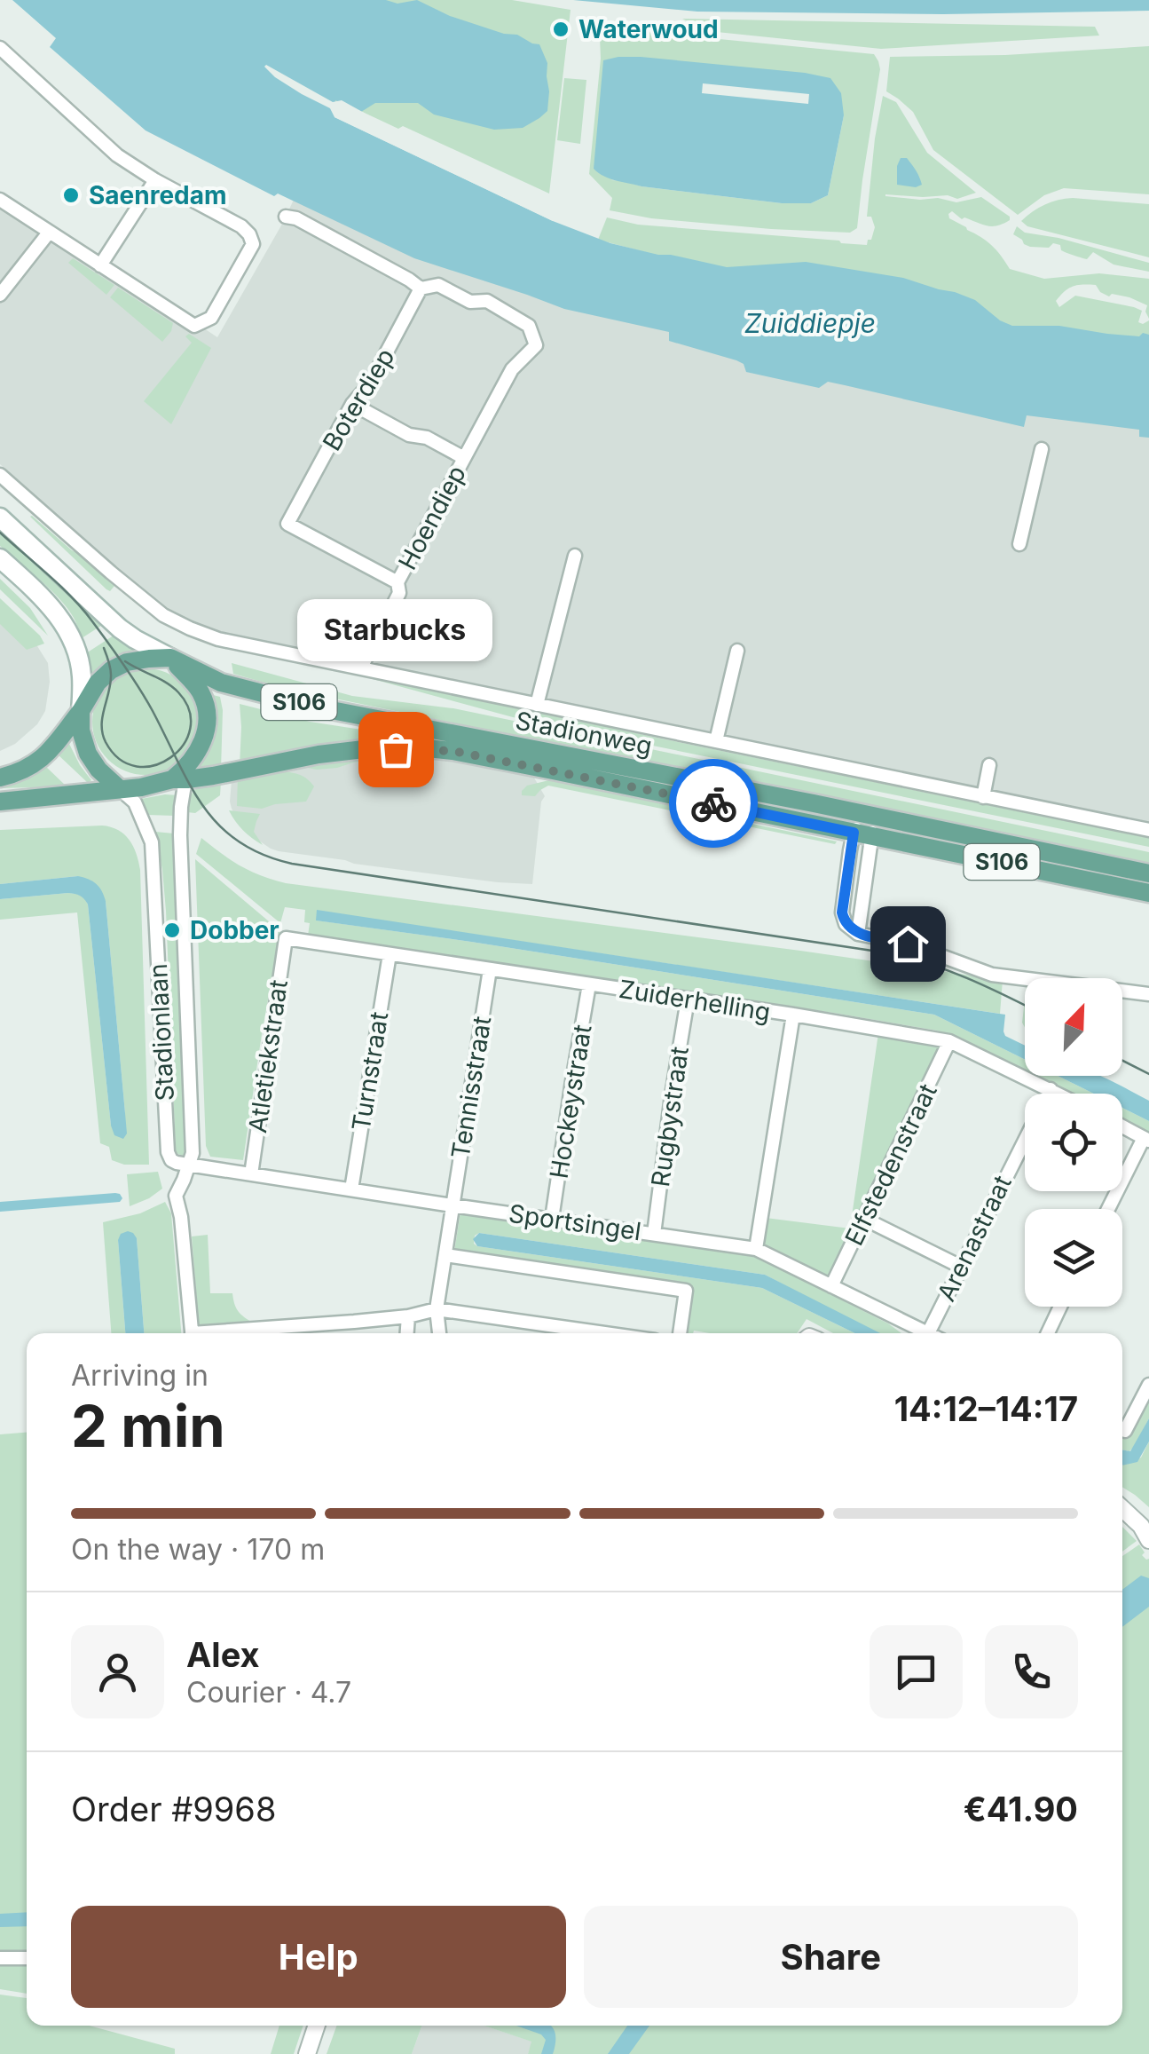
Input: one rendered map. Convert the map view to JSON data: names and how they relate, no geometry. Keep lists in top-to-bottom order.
{
  "streets": {
    "main road": ["S106", "Stadionweg"],
    "street": [
      "Boterdiep",
      "Hoendiep",
      "Zuiderhelling",
      "Stadionlaan",
      "Atletiekstraat",
      "Turnstraat",
      "Tennisstraat",
      "Hockeystraat",
      "Rugbystraat",
      "Elfstedenstraat",
      "Sportsingel",
      "Arenastraat"
    ]
  },
  "crossings": [
    ["Boterdiep", "Hoendiep"],
    ["Hoendiep", "Stadionweg"],
    ["Stadionweg", "Stadionlaan"],
    ["Zuiderhelling", "Atletiekstraat"],
    ["Zuiderhelling", "Turnstraat"],
    ["Zuiderhelling", "Tennisstraat"],
    ["Zuiderhelling", "Hockeystraat"],
    ["Zuiderhelling", "Rugbystraat"],
    ["Zuiderhelling", "Elfstedenstraat"],
    ["Zuiderhelling", "Arenastraat"],
    ["Stadionlaan", "Sportsingel"],
    ["Atletiekstraat", "Sportsingel"],
    ["Turnstraat", "Sportsingel"],
    ["Tennisstraat", "Sportsingel"],
    ["Hockeystraat", "Sportsingel"],
    ["Rugbystraat", "Sportsingel"],
    ["Elfstedenstraat", "Sportsingel"]
  ],
  "water": ["Zuiddiepje"],
  "places": [
    "Waterwoud",
    "Saenredam",
    "Starbucks",
    "Dobber"
  ],
  "north": "top right",
  "page": {
    "bubble": "Starbucks",
    "heading": ["2 min", "Arriving in", "14:12–14:17"],
    "panel": [
      "Alex",
      "Courier · 4.7",
      "Order #9968",
      "€41.90"
    ],
    "bar": "On the way · 170 m",
    "buttons": ["Help", "Share"]
  }
}
